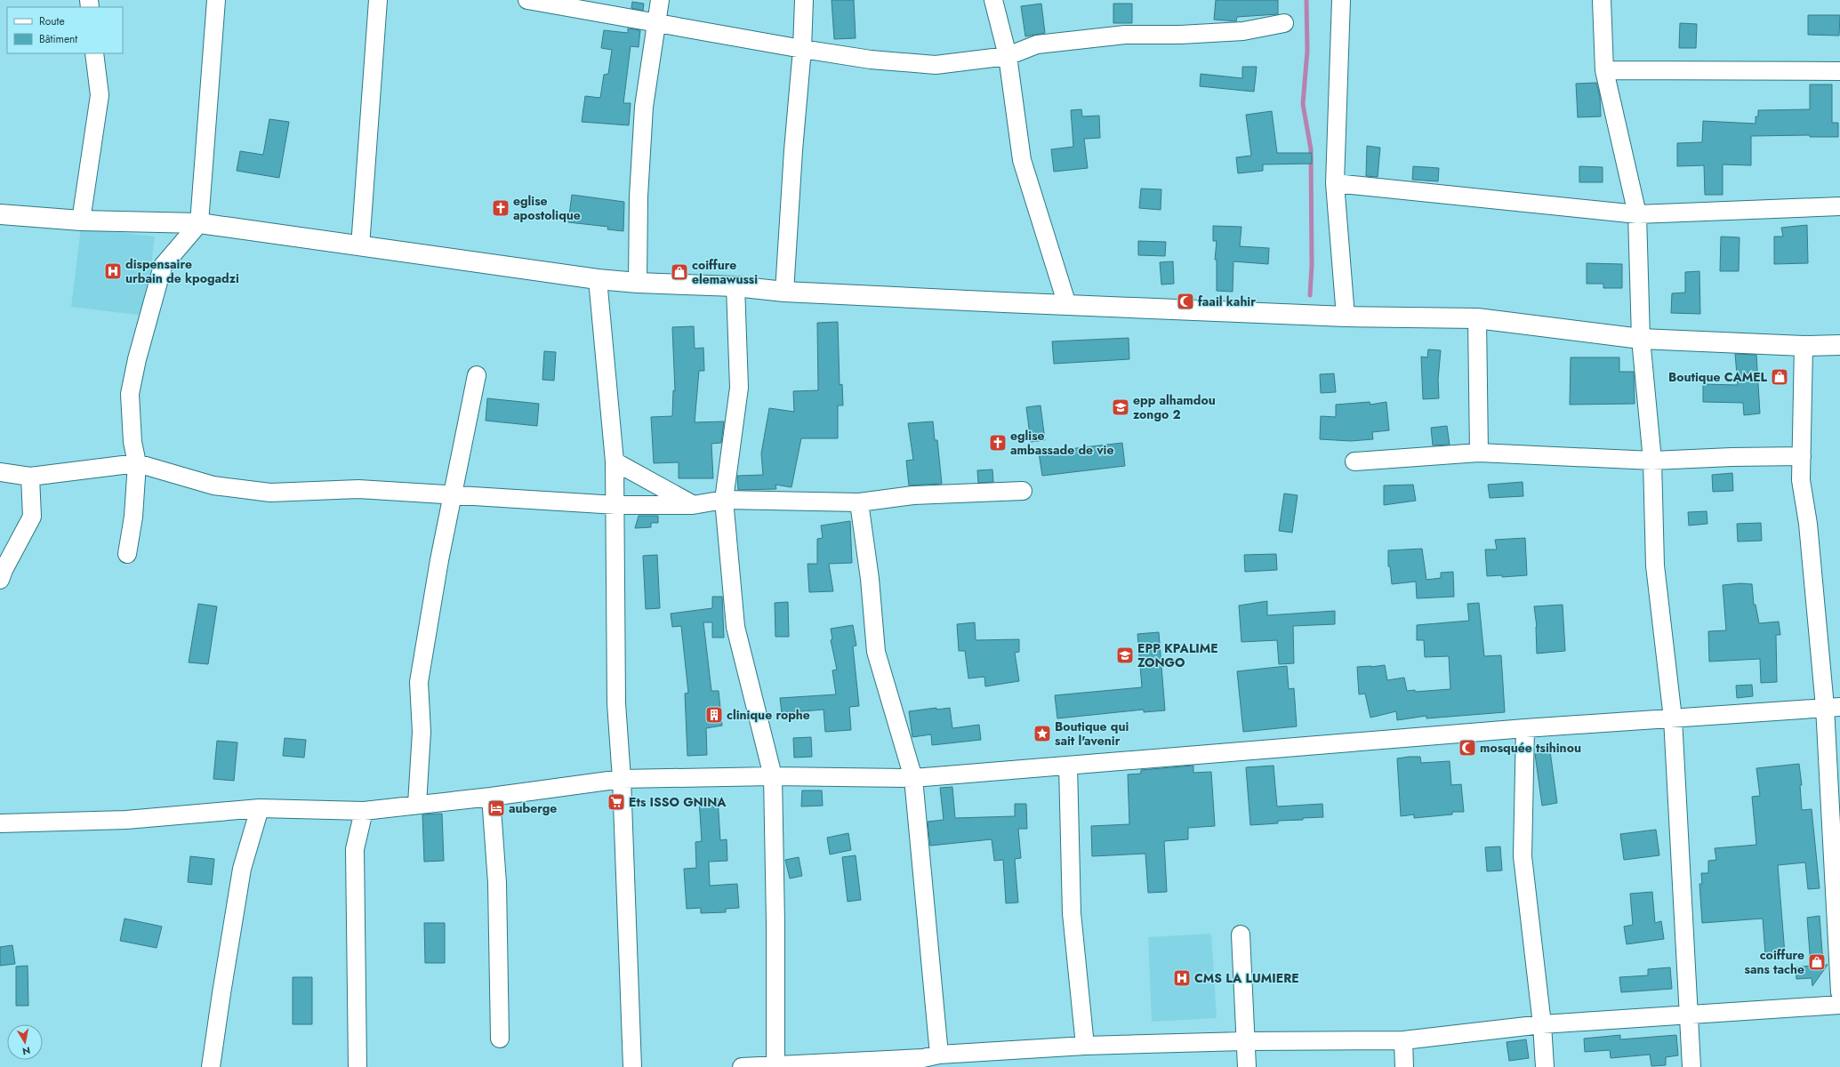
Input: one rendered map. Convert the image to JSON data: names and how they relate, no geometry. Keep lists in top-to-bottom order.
{
  "places": {
    "church": ["eglise apostolique", "eglise ambassade de vie"],
    "hospital": ["dispensaire urbain de kpogadzi", "CMS LA LUMIERE"],
    "shop": ["coiffure elemawussi", "Boutique CAMEL", "coiffure sans tache"],
    "mosque": ["faail kahir", "mosquée tsihinou"],
    "school or university": ["epp alhamdou zongo 2", "EPP KPALIME ZONGO"],
    "building": ["clinique rophe"],
    "place": ["Boutique qui sait l'avenir"],
    "supermarket": ["Ets ISSO GNINA"],
    "hotel": ["auberge"]
  },
  "legend": ["Route", "Bâtiment"],
  "north": "bottom"
}
